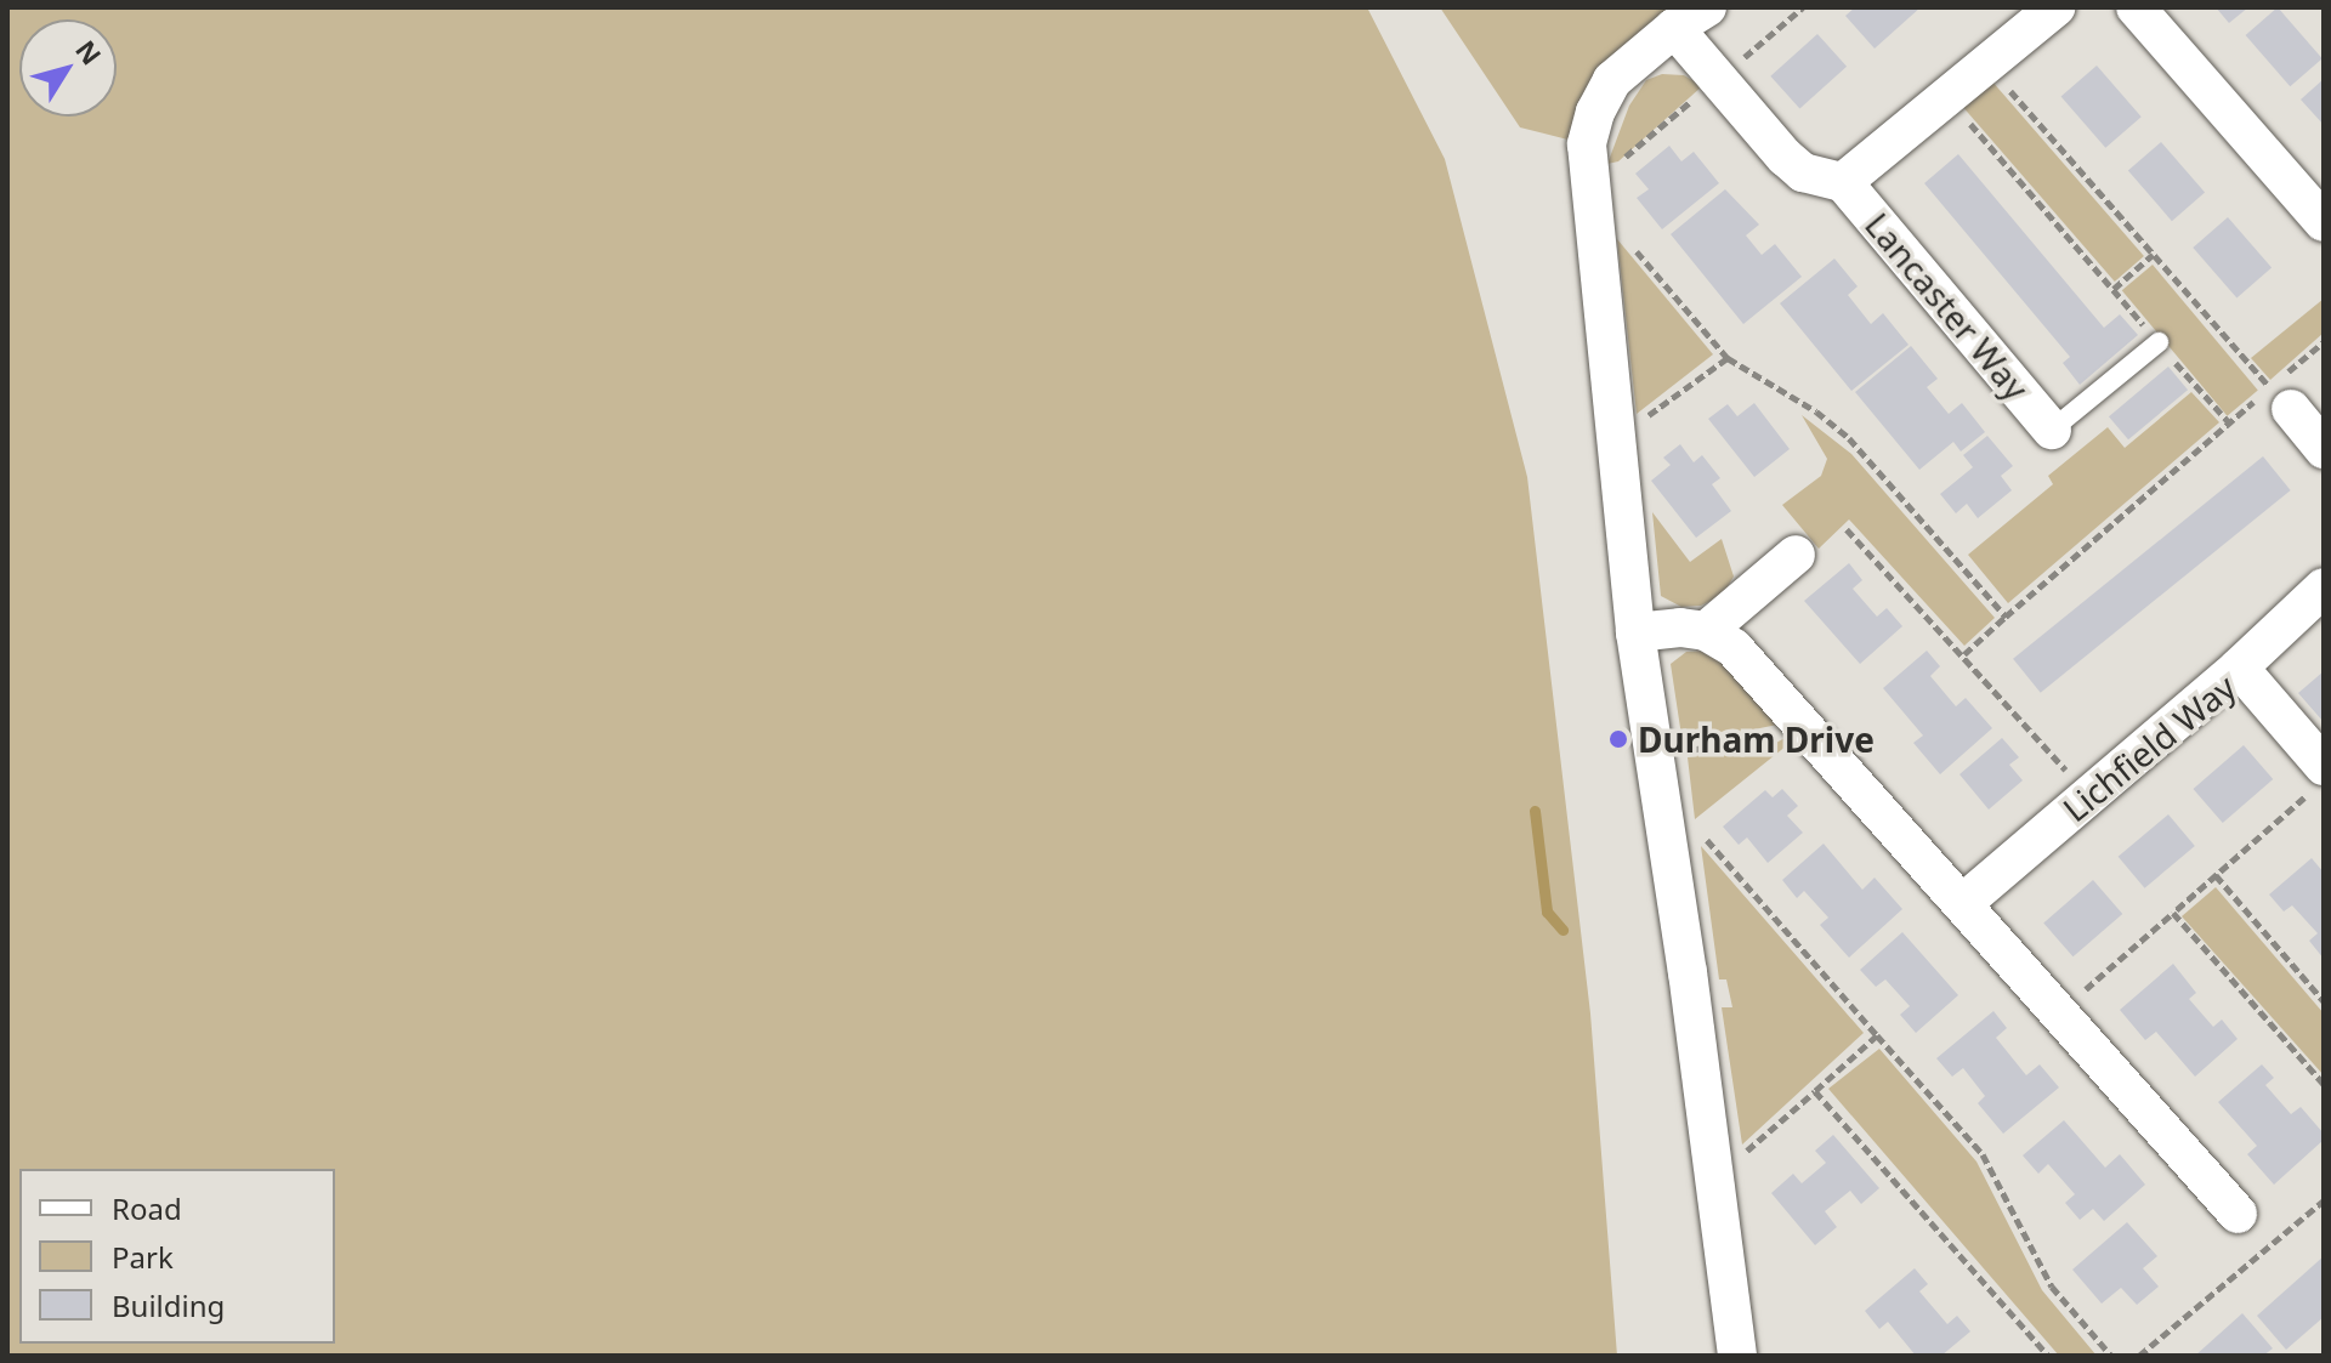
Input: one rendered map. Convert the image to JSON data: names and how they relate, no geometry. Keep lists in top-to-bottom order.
{
  "streets": {
    "street": ["Lancaster Way", "Lichfield Way"]
  },
  "places": ["Durham Drive"],
  "legend": ["Road", "Park", "Building"],
  "north": "top right"
}
